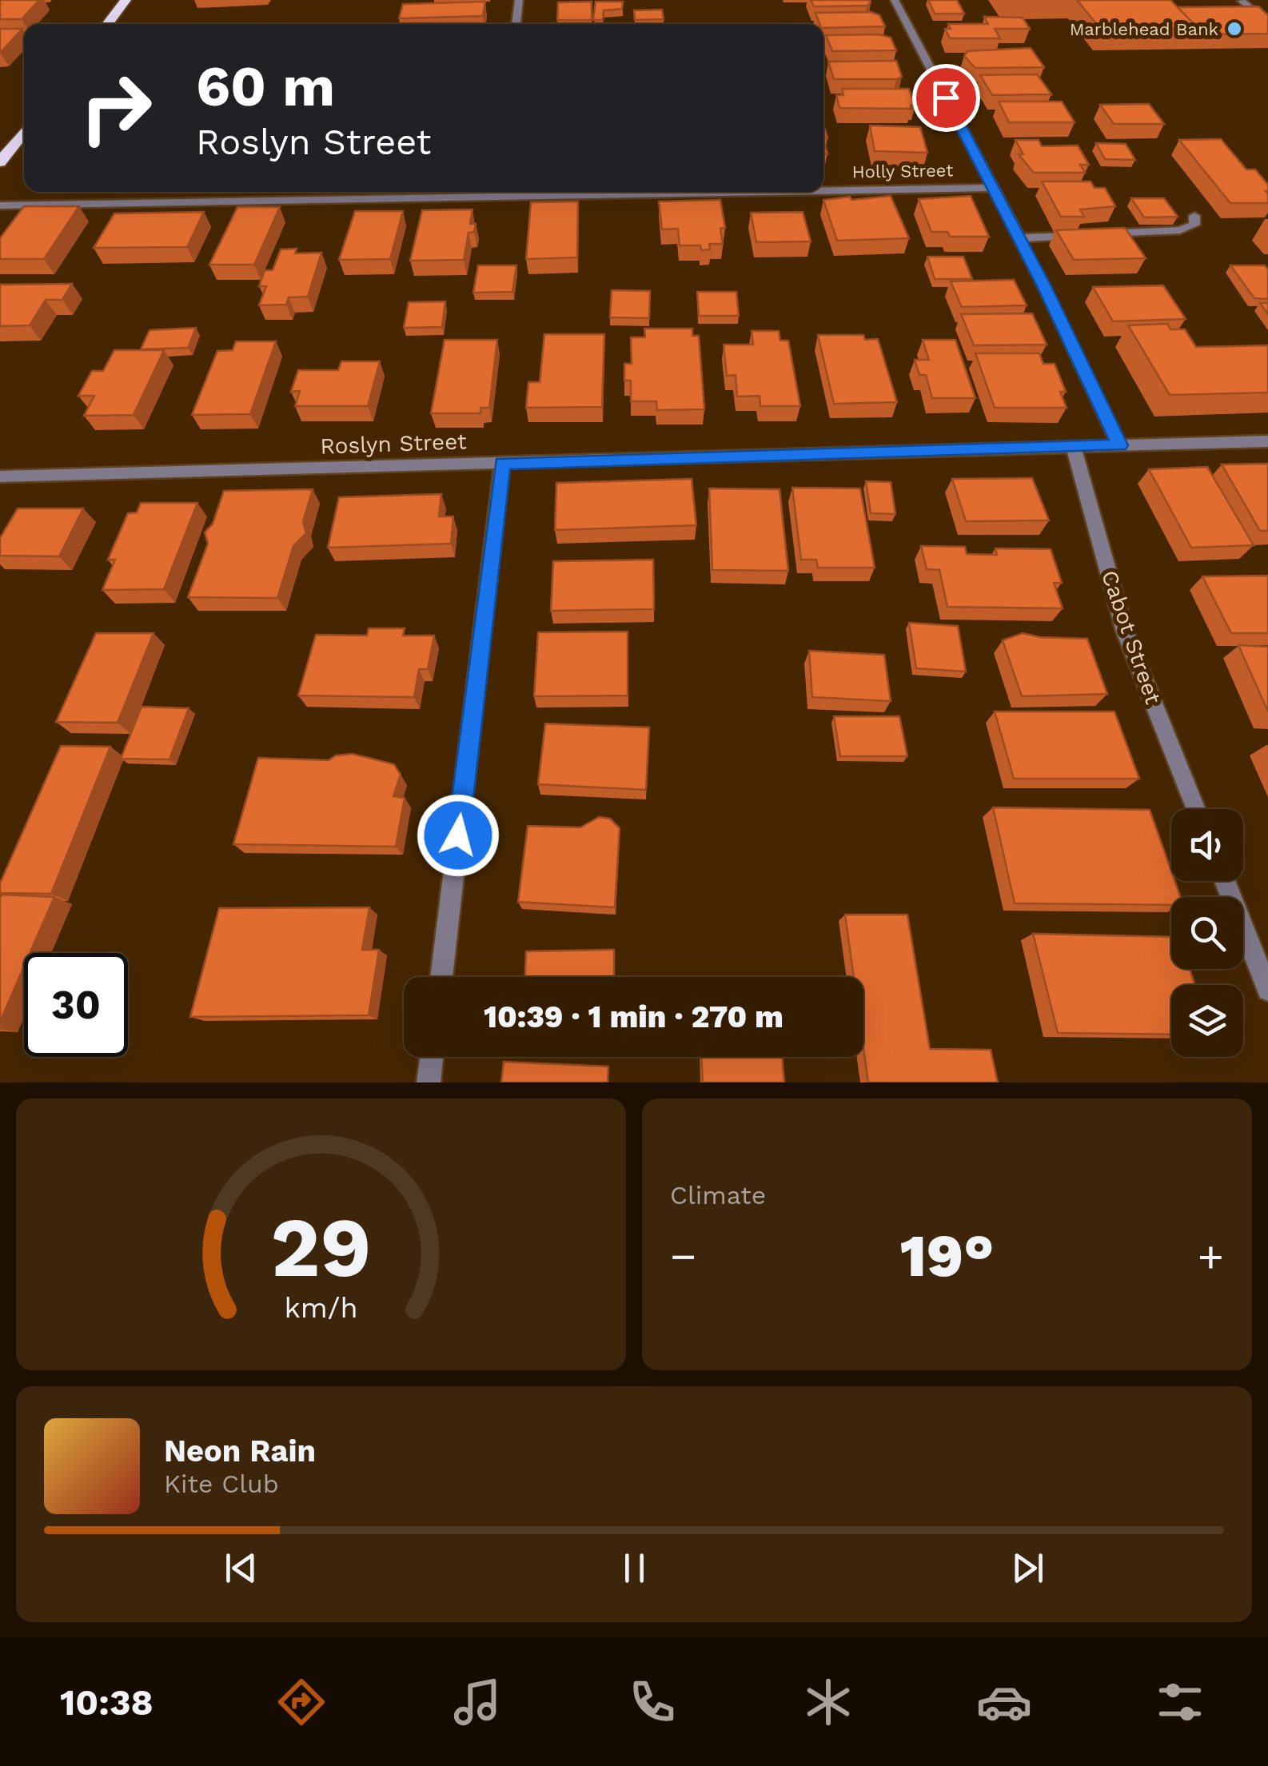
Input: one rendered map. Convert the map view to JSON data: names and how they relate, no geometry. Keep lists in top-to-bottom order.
{
  "streets": {
    "street": ["Holly Street", "Roslyn Street", "Cabot Street"]
  },
  "crossings": [
    ["Roslyn Street", "Cabot Street"]
  ],
  "places": ["Marblehead Bank"],
  "page": {
    "turn": ["60 m", "Roslyn Street"],
    "limit": "30",
    "trip": "10:39 · 1 min · 270 m",
    "tile": "Climate",
    "heat": ["−", "19°", "+"],
    "song": ["Neon Rain", "Kite Club"],
    "tabs": "10:38",
    "gauge": ["29", "km/h"]
  }
}
